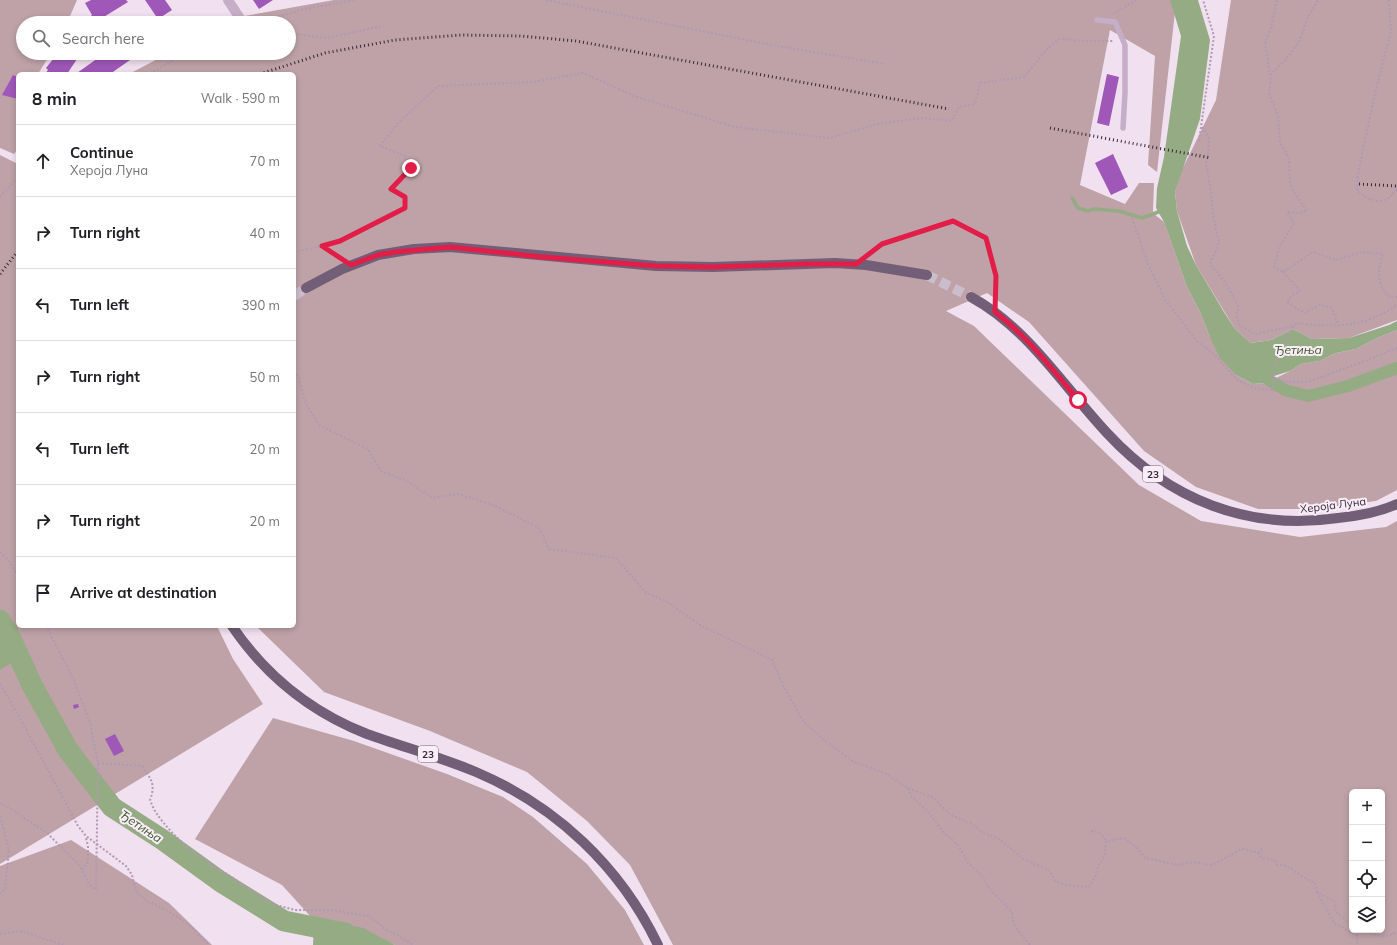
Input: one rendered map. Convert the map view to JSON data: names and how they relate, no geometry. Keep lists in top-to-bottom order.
{
  "streets": {
    "main road": ["23", "Хероја Луна"]
  },
  "water": ["Ђетиња"],
  "page": {
    "search": "Search here",
    "heading": ["8 min", "Walk · 590 m"],
    "list": [
      ["Continue", "Хероја Луна", "70 m"],
      ["Turn right", "40 m"],
      ["Turn left", "390 m"],
      ["Turn right", "50 m"],
      ["Turn left", "20 m"],
      ["Turn right", "20 m"],
      "Arrive at destination"
    ],
    "map_buttons": ["+", "−"]
  }
}
